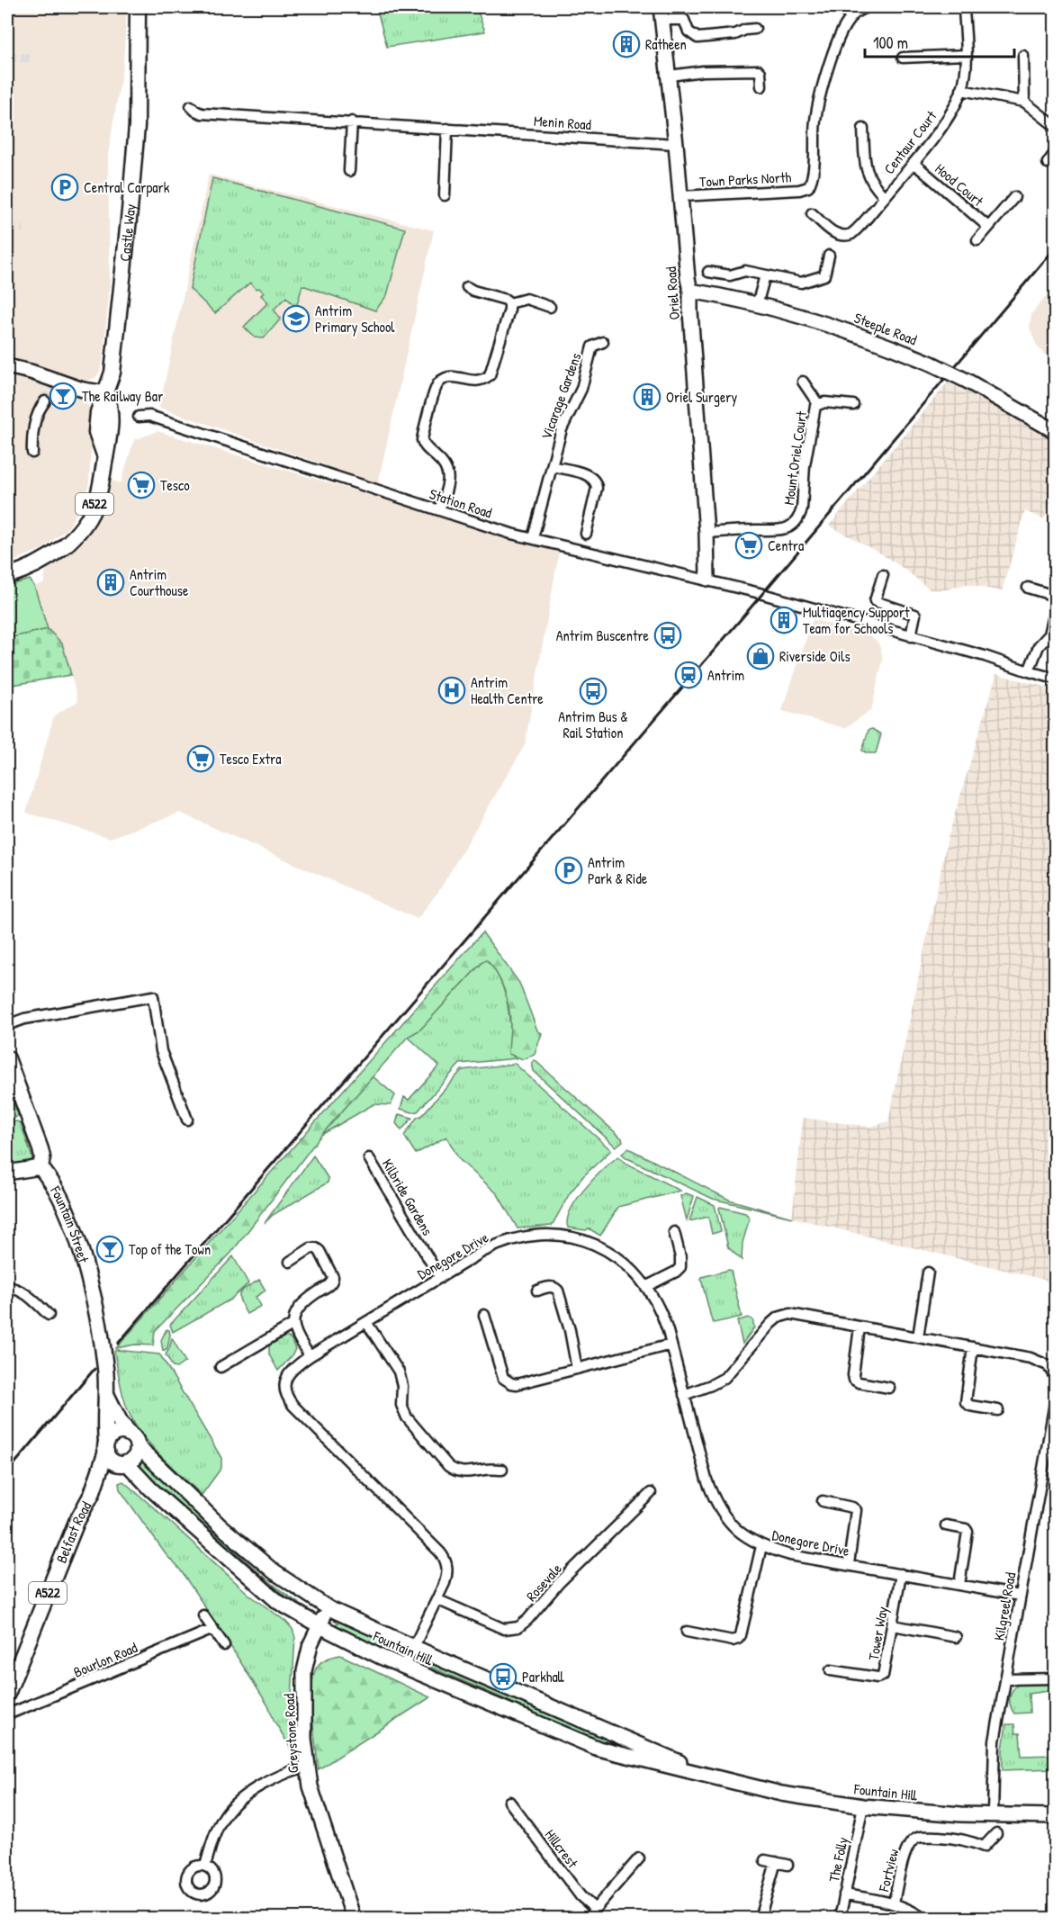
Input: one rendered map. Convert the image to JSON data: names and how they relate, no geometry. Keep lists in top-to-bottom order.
{
  "streets": {
    "main road": [
      "Castle Way",
      "A522",
      "Fountain Street",
      "Belfast Road"
    ],
    "street": [
      "Menin Road",
      "Centaur Court",
      "Town Parks North",
      "Hood Court",
      "Oriel Road",
      "Steeple Road",
      "Vicarage Gardens",
      "Mount Oriel Court",
      "Station Road",
      "Kilbride Gardens",
      "Donegore Drive",
      "Rosevale",
      "Kilgreel Road",
      "Tower Way",
      "Fountain Hill",
      "Bourlon Road",
      "Greystone Road",
      "Hillcrest",
      "The Folly",
      "Fortview"
    ]
  },
  "crossings": [
    ["Menin Road", "Oriel Road"],
    ["Centaur Court", "Hood Court"],
    ["Town Parks North", "Oriel Road"],
    ["Oriel Road", "Steeple Road"],
    ["Oriel Road", "Mount Oriel Court"],
    ["Oriel Road", "Station Road"],
    ["Vicarage Gardens", "Station Road"],
    ["A522", "Fountain Street"],
    ["A522", "Belfast Road"],
    ["A522", "Fountain Hill"],
    ["Kilbride Gardens", "Donegore Drive"],
    ["Fountain Street", "Belfast Road"],
    ["Fountain Street", "Fountain Hill"],
    ["Donegore Drive", "Rosevale"],
    ["Donegore Drive", "Kilgreel Road"],
    ["Donegore Drive", "Tower Way"],
    ["Donegore Drive", "Fountain Hill"],
    ["Belfast Road", "Fountain Hill"],
    ["Kilgreel Road", "Fountain Hill"],
    ["Fountain Hill", "Greystone Road"],
    ["Fountain Hill", "The Folly"]
  ],
  "places": {
    "building": [
      "Ratheen",
      "Oriel Surgery",
      "Antrim Courthouse",
      "Multiagency Support Team for Schools"
    ],
    "parking": ["Central Carpark", "Antrim Park & Ride"],
    "school or university": ["Antrim Primary School"],
    "bar": ["The Railway Bar", "Top of the Town"],
    "supermarket": ["Tesco", "Centra", "Tesco Extra"],
    "bus stop": ["Antrim Buscentre", "Antrim Bus & Rail Station", "Parkhall"],
    "shop": ["Riverside Oils"],
    "station": ["Antrim"],
    "hospital": ["Antrim Health Centre"]
  },
  "scale_bar": "100 m"
}
